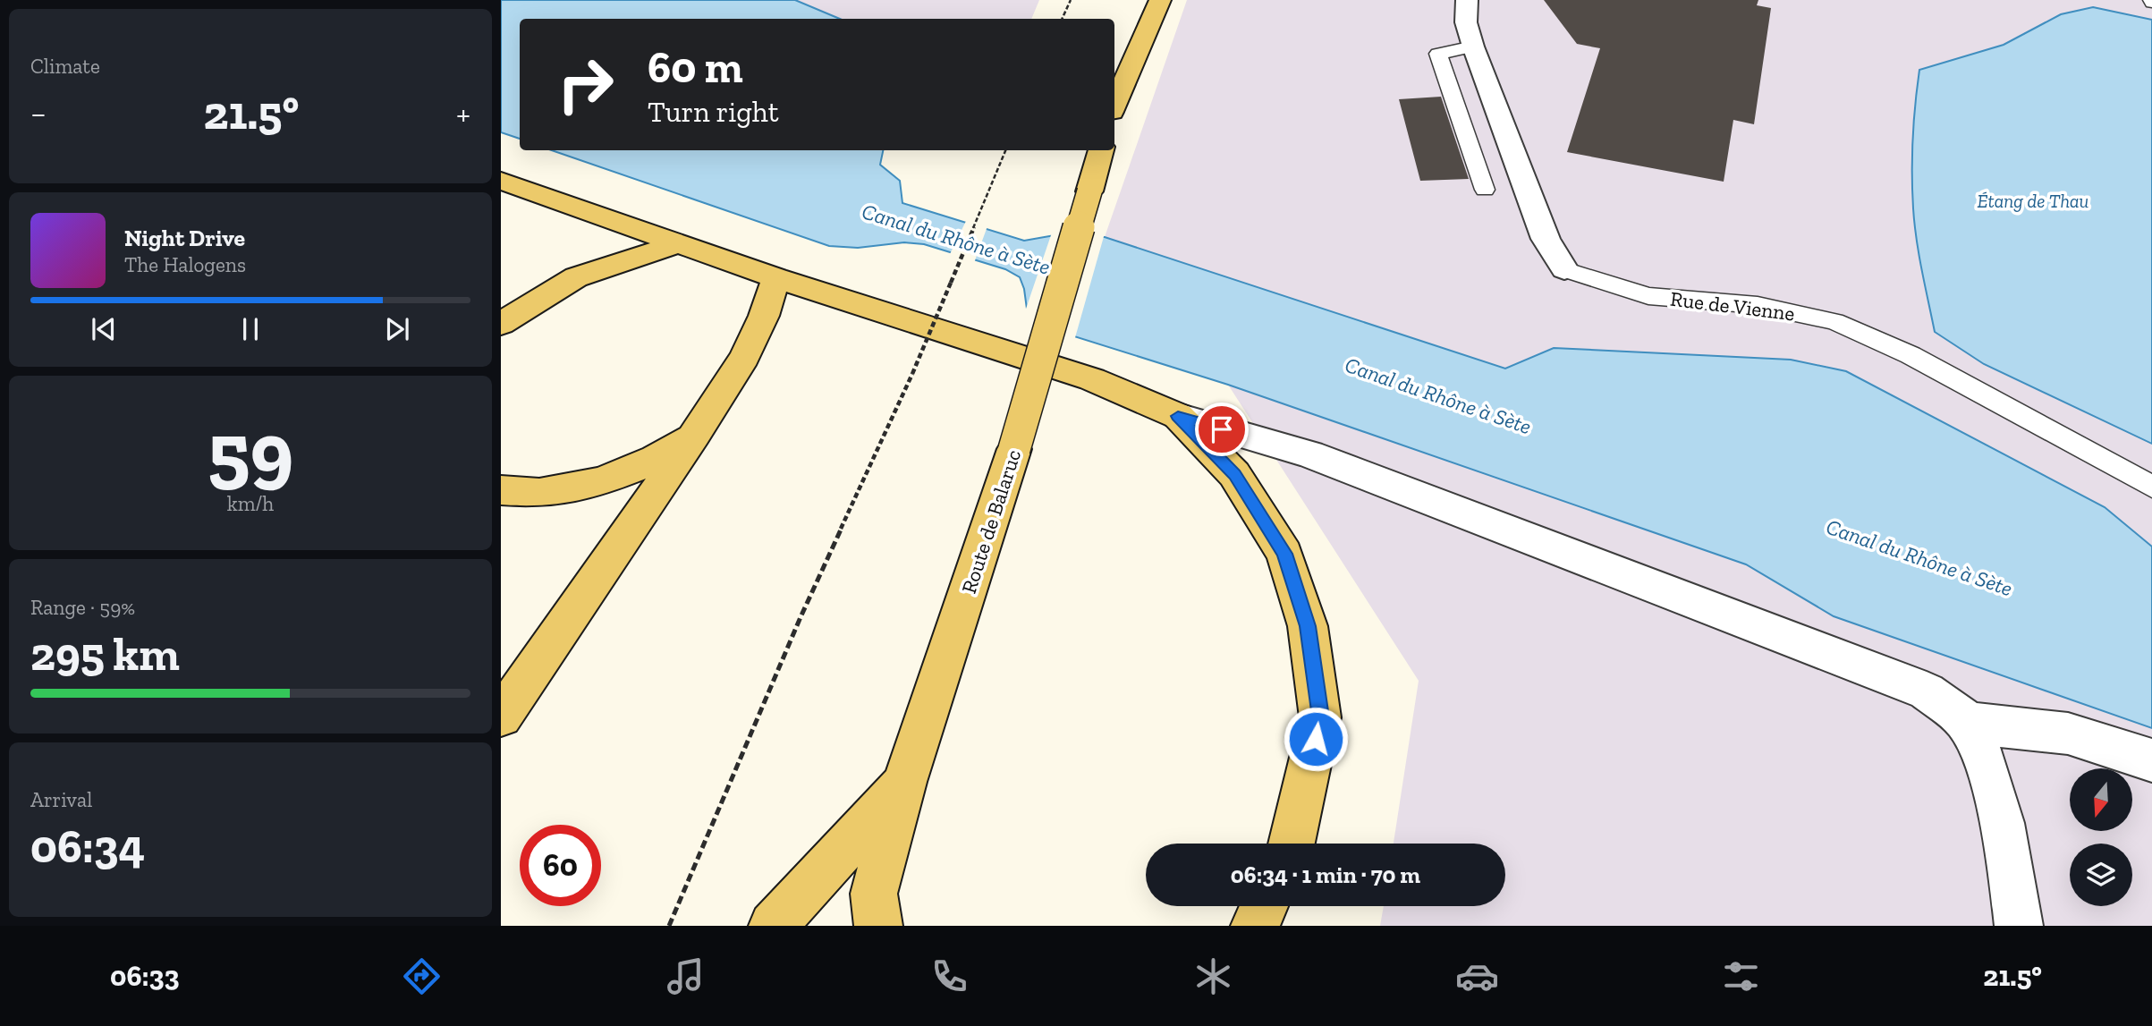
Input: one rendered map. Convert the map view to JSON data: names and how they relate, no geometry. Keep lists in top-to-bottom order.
{
  "streets": {
    "main road": ["Route de Balaruc"],
    "street": ["Rue de Vienne"]
  },
  "water": ["Étang de Thau", "Canal du Rhône à Sète"],
  "north": "bottom",
  "page": {
    "tile": [
      "Climate",
      ["59", "km/h"],
      ["Range · 59%", "295 km"],
      ["Arrival", "06:34"]
    ],
    "turn": ["60 m", "Turn right"],
    "heat": ["−", "21.5°", "+"],
    "song": ["Night Drive", "The Halogens"],
    "limit": "60",
    "trip": "06:34 · 1 min · 70 m",
    "tabs": ["06:33", "21.5°"]
  }
}
